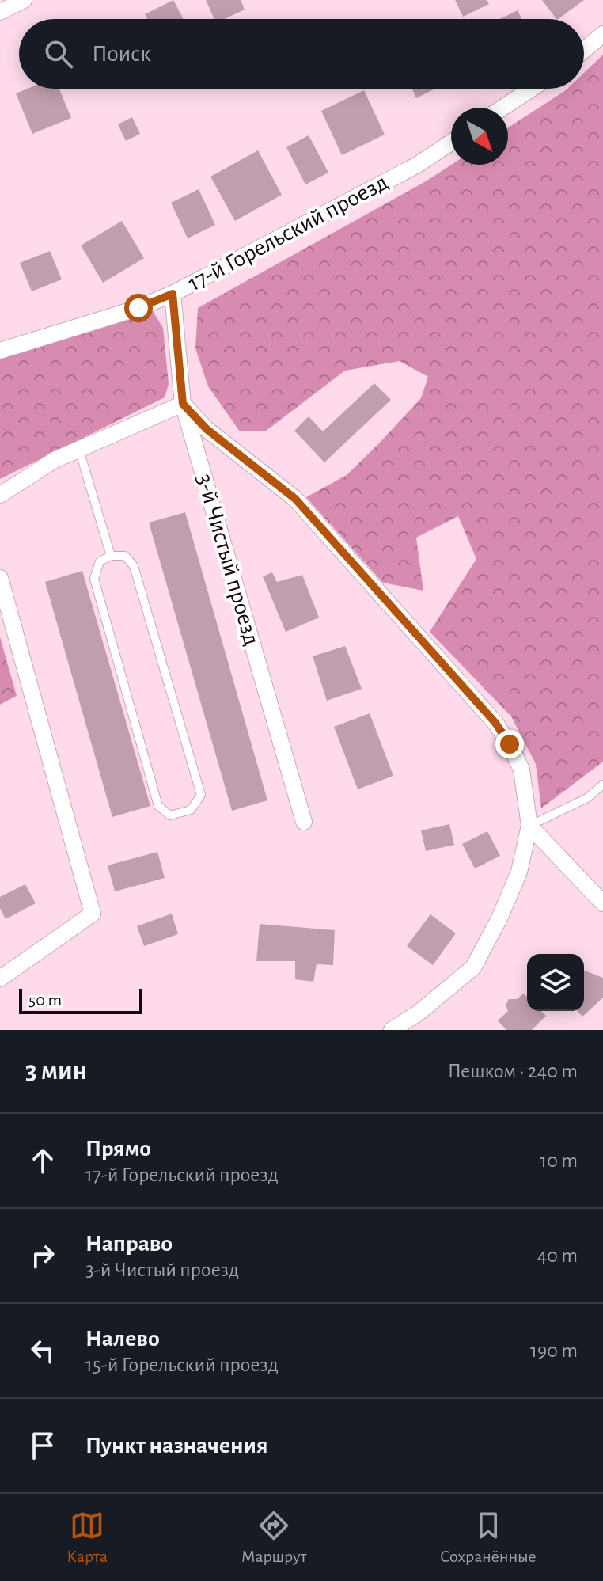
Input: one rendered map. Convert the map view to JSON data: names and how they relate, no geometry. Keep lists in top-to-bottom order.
{
  "streets": {
    "street": ["17-й Горельский проезд", "3-й Чистый проезд"]
  },
  "crossings": [
    ["17-й Горельский проезд", "3-й Чистый проезд"]
  ],
  "scale_bar": "50 m",
  "north": "bottom right",
  "page": {
    "search": "Поиск",
    "scale": "50 m",
    "heading": ["3 мин", "Пешком · 240 m"],
    "list": [
      ["Прямо", "17-й Горельский проезд", "10 m"],
      ["Направо", "3-й Чистый проезд", "40 m"],
      ["Налево", "15-й Горельский проезд", "190 m"],
      "Пункт назначения"
    ],
    "nav": ["Карта", "Маршрут", "Сохранённые"]
  }
}
